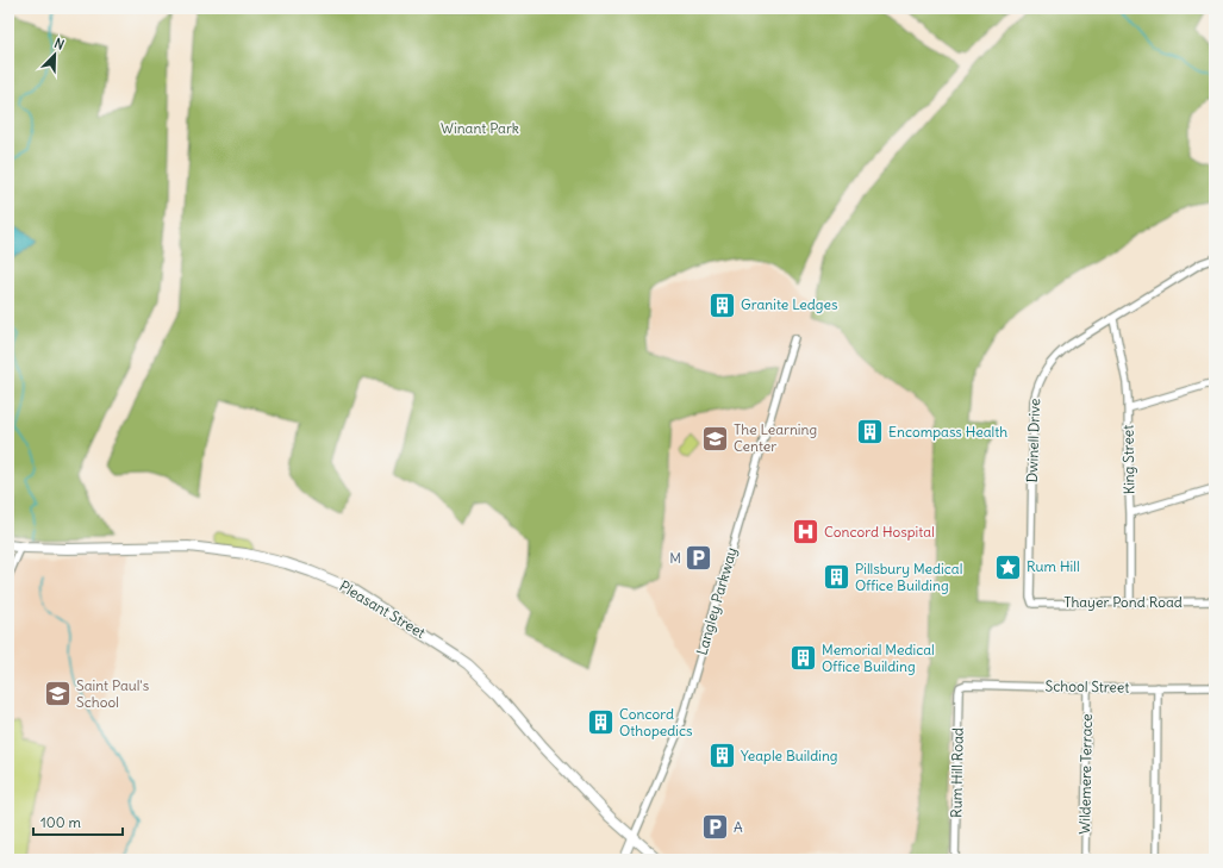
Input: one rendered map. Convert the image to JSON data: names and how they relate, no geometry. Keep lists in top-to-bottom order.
{
  "streets": {
    "main road": ["Pleasant Street"],
    "street": [
      "Dwinell Drive",
      "King Street",
      "Langley Parkway",
      "Thayer Pond Road",
      "School Street",
      "Rum Hill Road",
      "Wildemere Terrace"
    ]
  },
  "crossings": [
    ["Dwinell Drive", "King Street"],
    ["Dwinell Drive", "Thayer Pond Road"],
    ["King Street", "Thayer Pond Road"],
    ["Langley Parkway", "Pleasant Street"],
    ["School Street", "Rum Hill Road"],
    ["School Street", "Wildemere Terrace"]
  ],
  "parks": ["Winant Park"],
  "places": {
    "building": [
      "Granite Ledges",
      "Encompass Health",
      "Pillsbury Medical Office Building",
      "Memorial Medical Office Building",
      "Concord Othopedics",
      "Yeaple Building"
    ],
    "school or university": ["The Learning Center", "Saint Paul's School"],
    "hospital": ["Concord Hospital"],
    "parking": ["M", "A"],
    "place": ["Rum Hill"]
  },
  "scale_bar": "100 m",
  "north": "top right"
}
